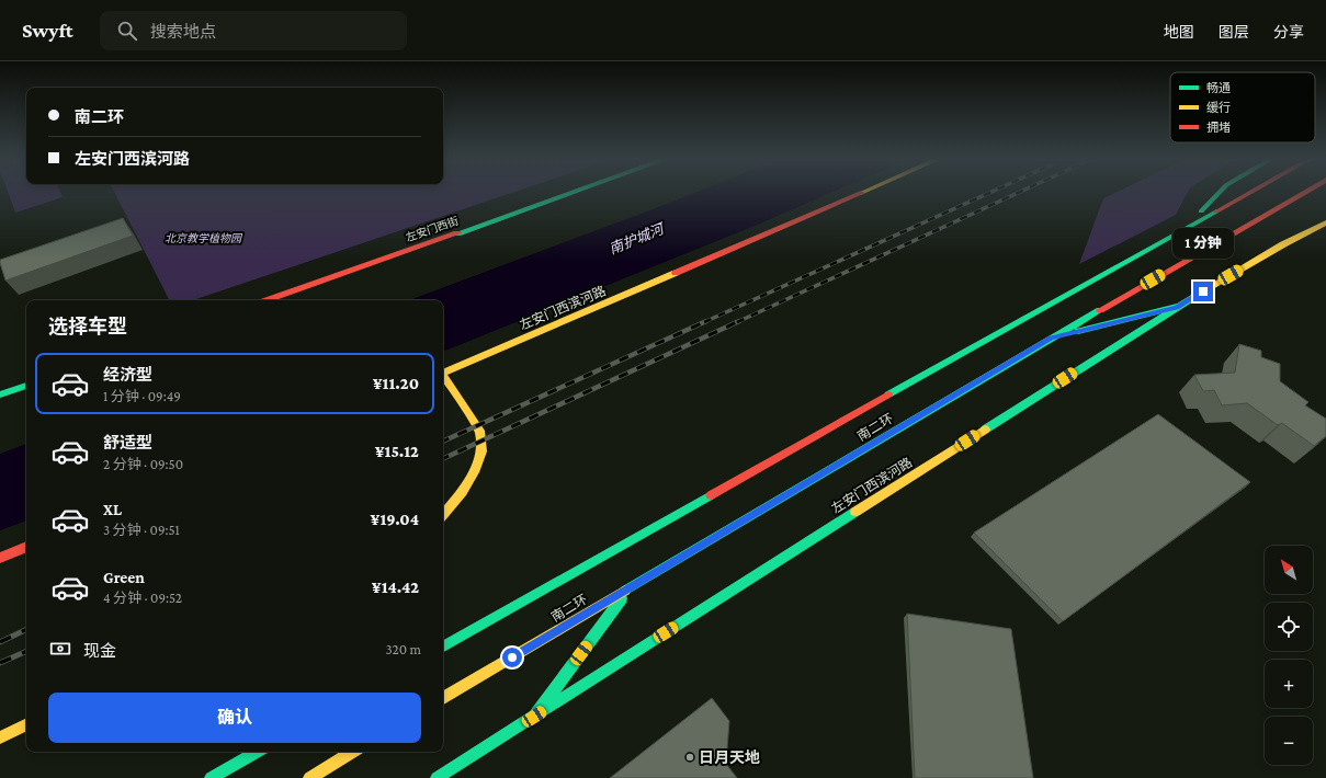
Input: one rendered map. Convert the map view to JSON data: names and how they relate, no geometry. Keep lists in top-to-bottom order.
{
  "streets": {
    "main road": ["左安门西街", "左安门西滨河路", "南二环"]
  },
  "water": ["南护城河"],
  "parks": ["北京教学植物园"],
  "places": ["日月天地"],
  "legend": ["畅通", "缓行", "拥堵"],
  "north": "top left",
  "page": {
    "header": "Swyft",
    "search": "搜索地点",
    "nav": ["地图", "图层", "分享"],
    "banner": ["南二环", "左安门西滨河路"],
    "bubble": "1 分钟",
    "heading": "选择车型",
    "list": [
      {
        "name": "经济型",
        "note": "1 分钟 · 09:49",
        "value": "¥11.20"
      },
      {
        "name": "舒适型",
        "note": "2 分钟 · 09:50",
        "value": "¥15.12"
      },
      {
        "name": "XL",
        "note": "3 分钟 · 09:51",
        "value": "¥19.04"
      },
      {
        "name": "Green",
        "note": "4 分钟 · 09:52",
        "value": "¥14.42"
      }
    ],
    "map_buttons": ["+", "−"],
    "pay": ["现金", "320 m"],
    "buttons": "确认"
  }
}
